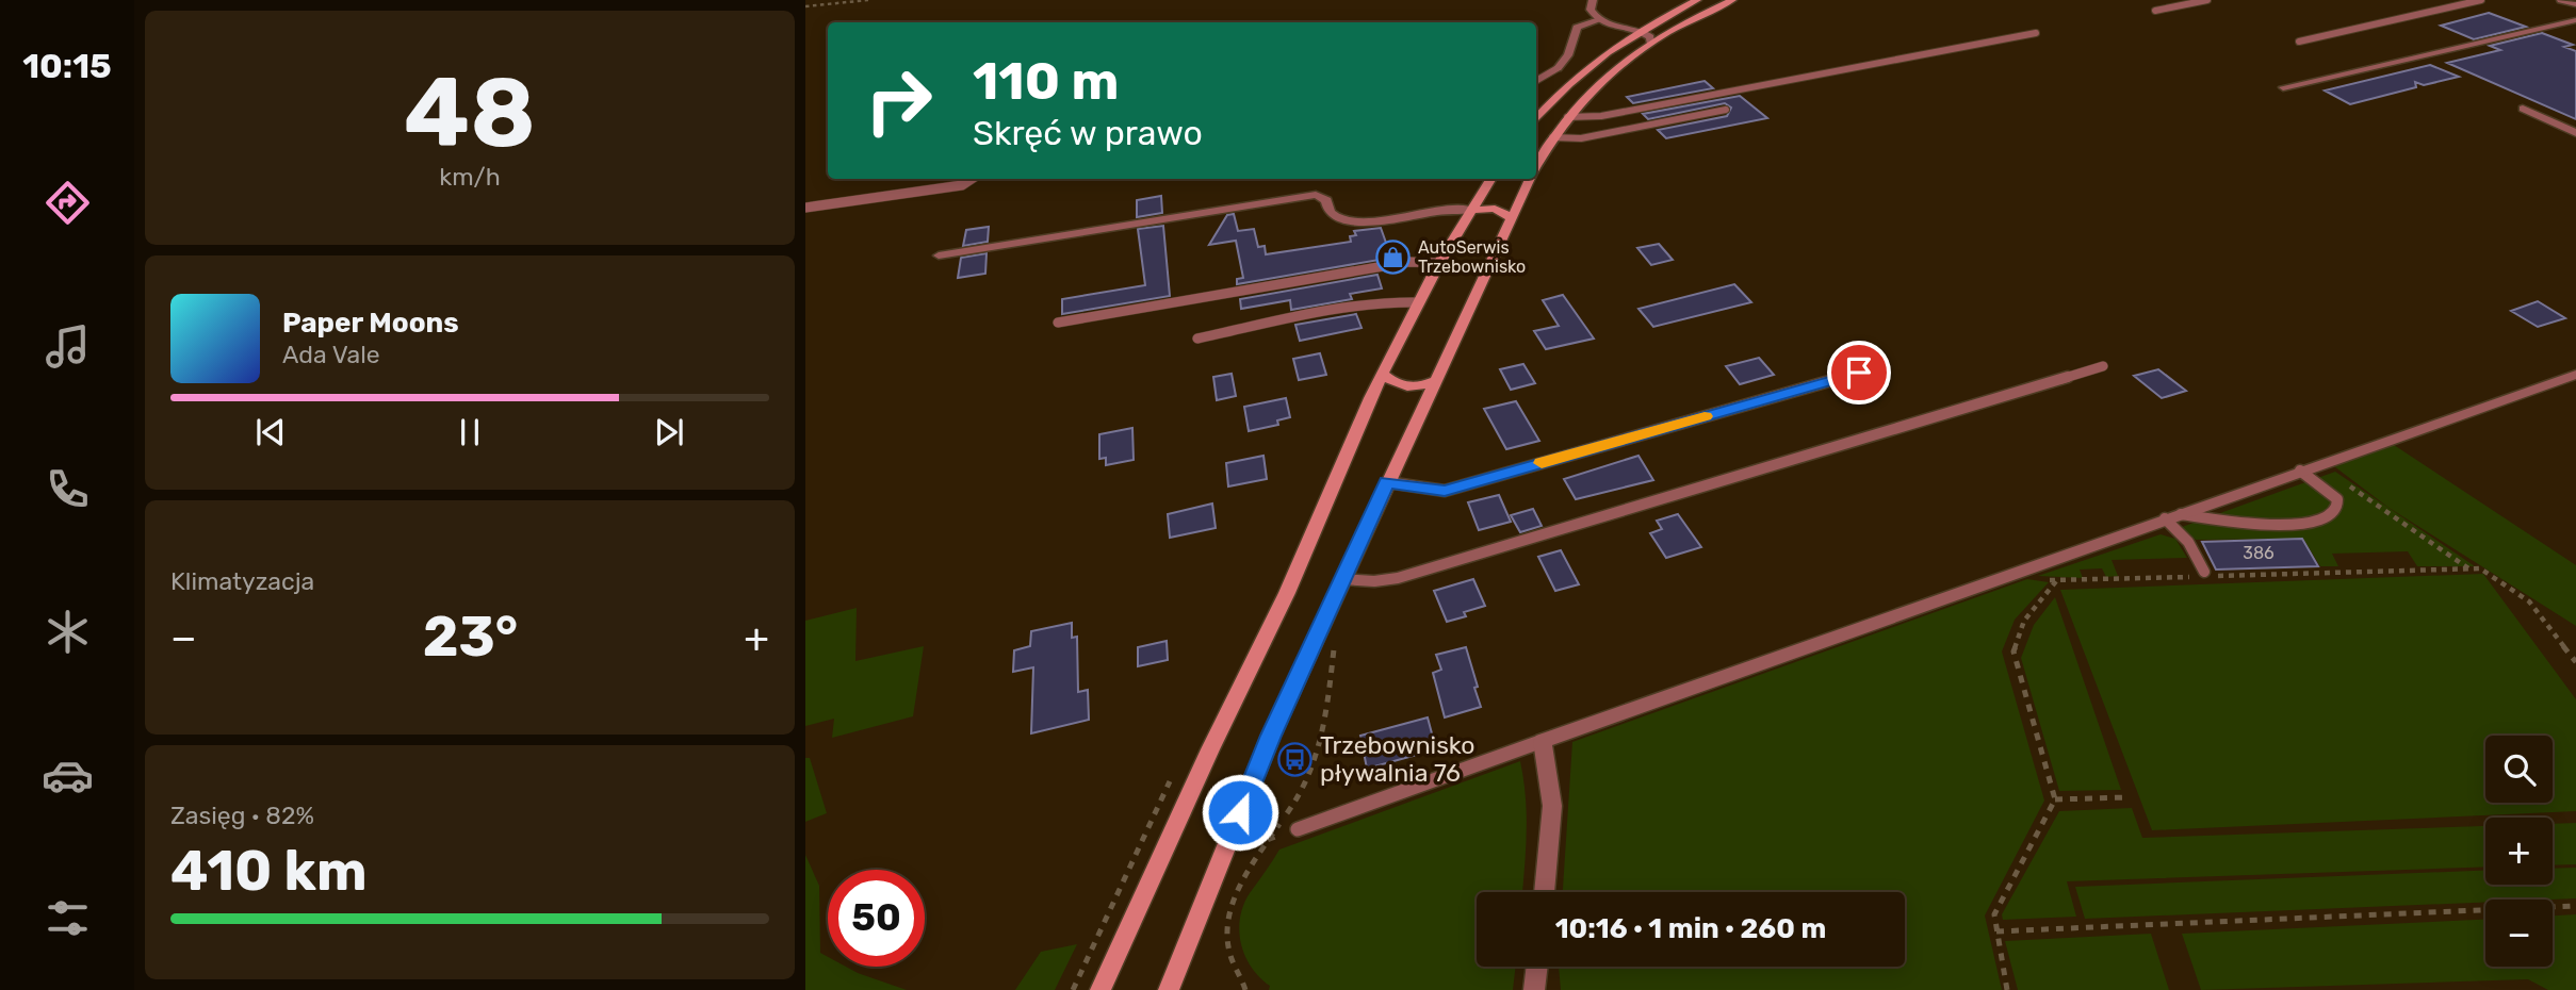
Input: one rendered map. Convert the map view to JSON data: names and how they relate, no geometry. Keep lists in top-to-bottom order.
{
  "places": {
    "shop": ["AutoSerwis Trzebownisko"],
    "bus stop": ["Trzebownisko pływalnia 76"]
  },
  "house_numbers": ["386"],
  "page": {
    "tabs": "10:15",
    "tile": [
      ["48", "km/h"],
      "Klimatyzacja",
      ["Zasięg · 82%", "410 km"]
    ],
    "turn": ["110 m", "Skręć w prawo"],
    "song": ["Paper Moons", "Ada Vale"],
    "heat": ["−", "23°", "+"],
    "map_buttons": ["+", "−"],
    "limit": "50",
    "trip": "10:16 · 1 min · 260 m"
  }
}
